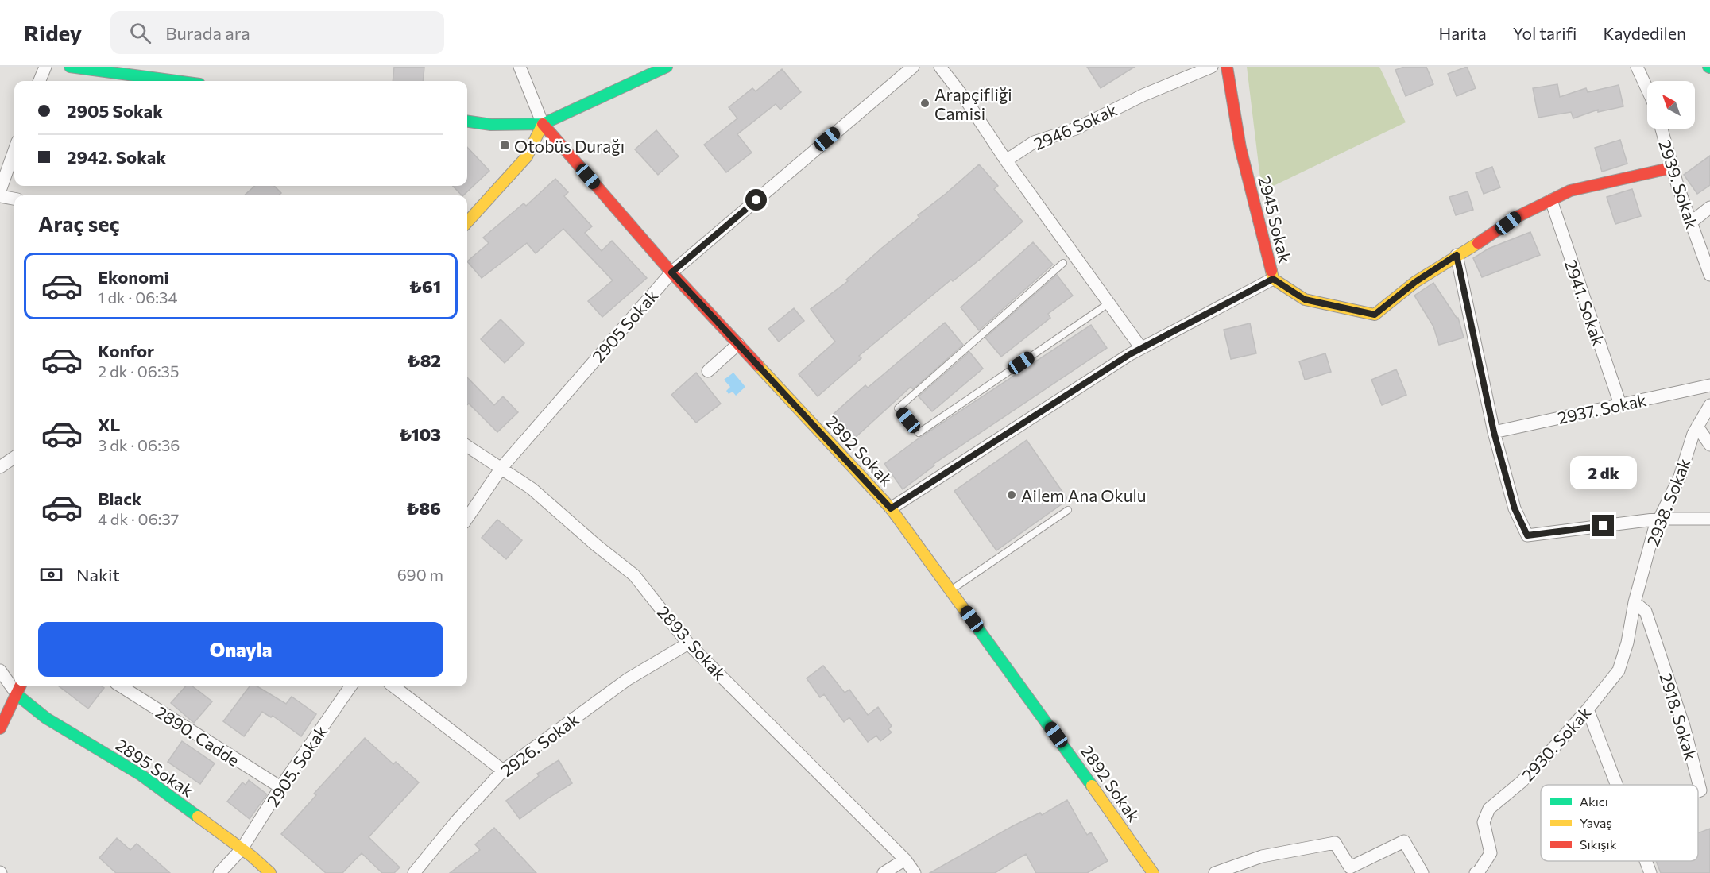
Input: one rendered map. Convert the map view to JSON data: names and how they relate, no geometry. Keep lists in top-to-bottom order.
{
  "streets": {
    "street": [
      "2946 Sokak",
      "2939. Sokak",
      "2945 Sokak",
      "2941. Sokak",
      "2905 Sokak",
      "2937. Sokak",
      "2892 Sokak",
      "2938. Sokak",
      "2893. Sokak",
      "2918. Sokak",
      "2890. Cadde",
      "2930. Sokak",
      "2926. Sokak",
      "2905. Sokak",
      "2895 Sokak"
    ]
  },
  "crossings": [
    ["2939. Sokak", "2945 Sokak"],
    ["2945 Sokak", "2941. Sokak"],
    ["2941. Sokak", "2937. Sokak"],
    ["2905 Sokak", "2892 Sokak"],
    ["2905 Sokak", "2893. Sokak"],
    ["2938. Sokak", "2918. Sokak"],
    ["2938. Sokak", "2930. Sokak"],
    ["2893. Sokak", "2926. Sokak"],
    ["2918. Sokak", "2930. Sokak"],
    ["2890. Cadde", "2905. Sokak"],
    ["2905. Sokak", "2895 Sokak"]
  ],
  "places": {
    "other": ["Arapçifliği Camisi", "Ailem Ana Okulu"],
    "transit": ["Otobüs Durağı"]
  },
  "legend": ["Akıcı", "Yavaş", "Sıkışık"],
  "north": "top left",
  "page": {
    "header": "Ridey",
    "search": "Burada ara",
    "nav": ["Harita", "Yol tarifi", "Kaydedilen"],
    "banner": ["2905 Sokak", "2942. Sokak"],
    "heading": "Araç seç",
    "list": [
      {
        "name": "Ekonomi",
        "note": "1 dk · 06:34",
        "value": "₺61"
      },
      {
        "name": "Konfor",
        "note": "2 dk · 06:35",
        "value": "₺82"
      },
      {
        "name": "XL",
        "note": "3 dk · 06:36",
        "value": "₺103"
      },
      {
        "name": "Black",
        "note": "4 dk · 06:37",
        "value": "₺86"
      }
    ],
    "bubble": "2 dk",
    "pay": ["Nakit", "690 m"],
    "buttons": "Onayla"
  }
}
